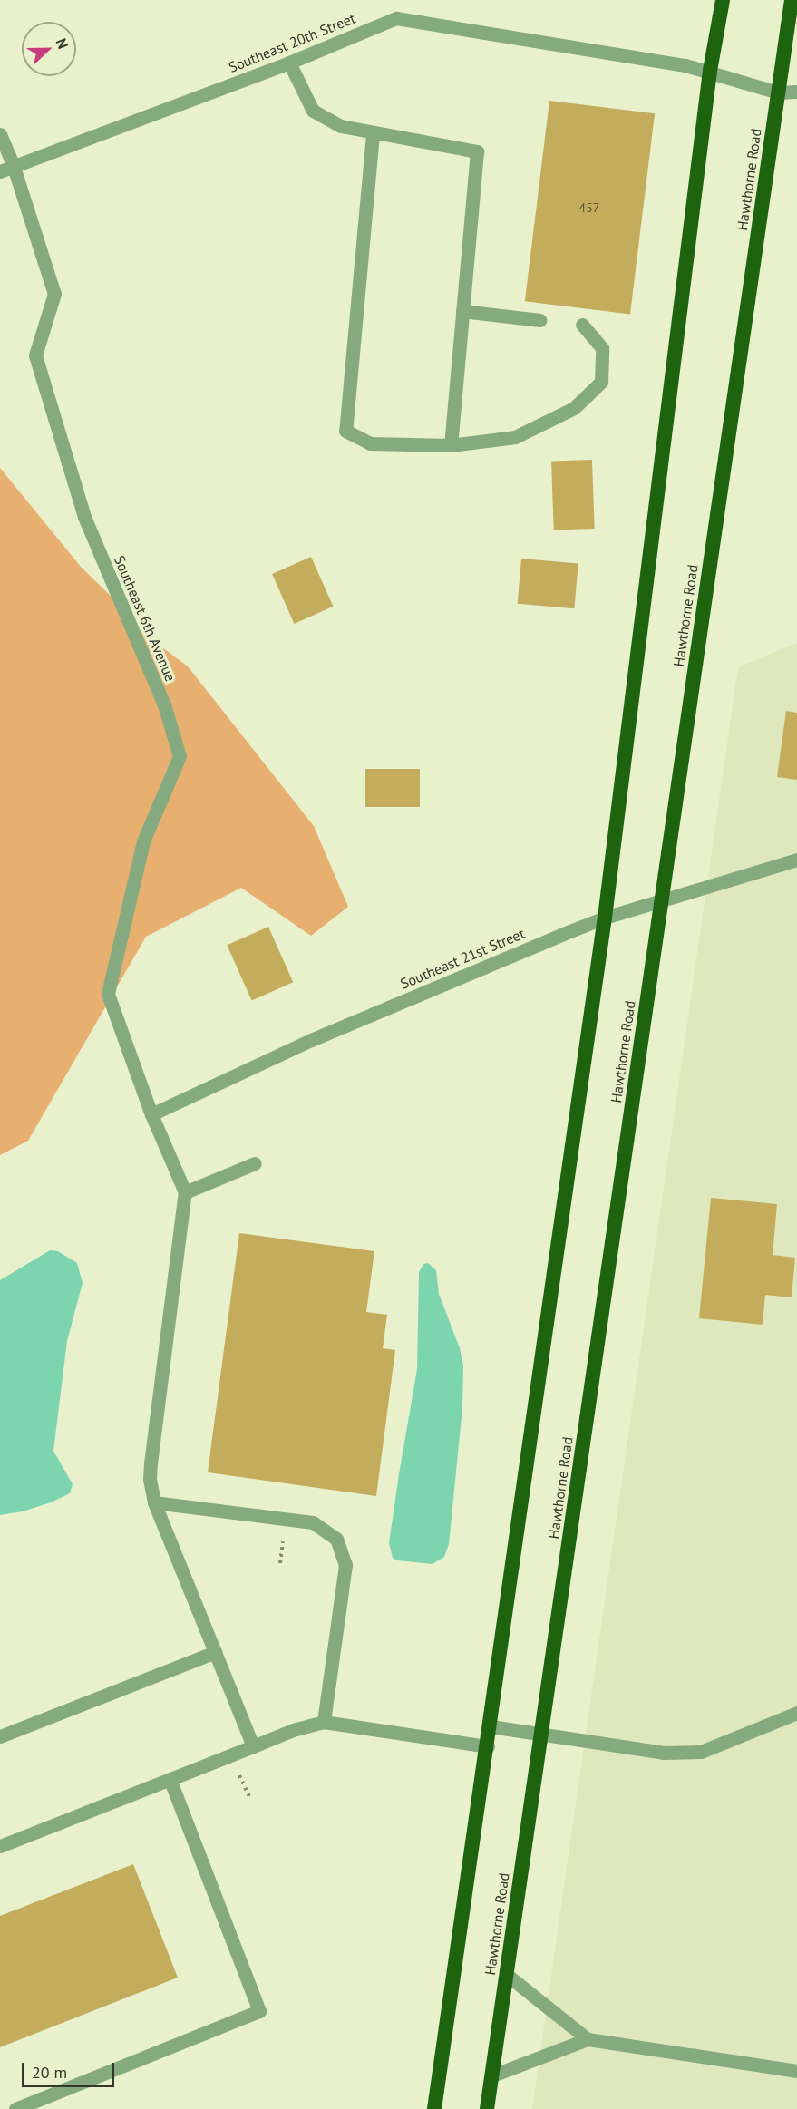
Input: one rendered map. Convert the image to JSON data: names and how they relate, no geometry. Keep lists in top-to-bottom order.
{
  "streets": {
    "highway": ["Hawthorne Road"],
    "street": ["Southeast 20th Street", "Southeast 6th Avenue", "Southeast 21st Street"]
  },
  "crossings": [
    ["Southeast 20th Street", "Hawthorne Road"],
    ["Southeast 20th Street", "Southeast 6th Avenue"],
    ["Hawthorne Road", "Southeast 21st Street"],
    ["Southeast 6th Avenue", "Southeast 21st Street"]
  ],
  "house_numbers": ["457"],
  "scale_bar": "20 m",
  "north": "right"
}
